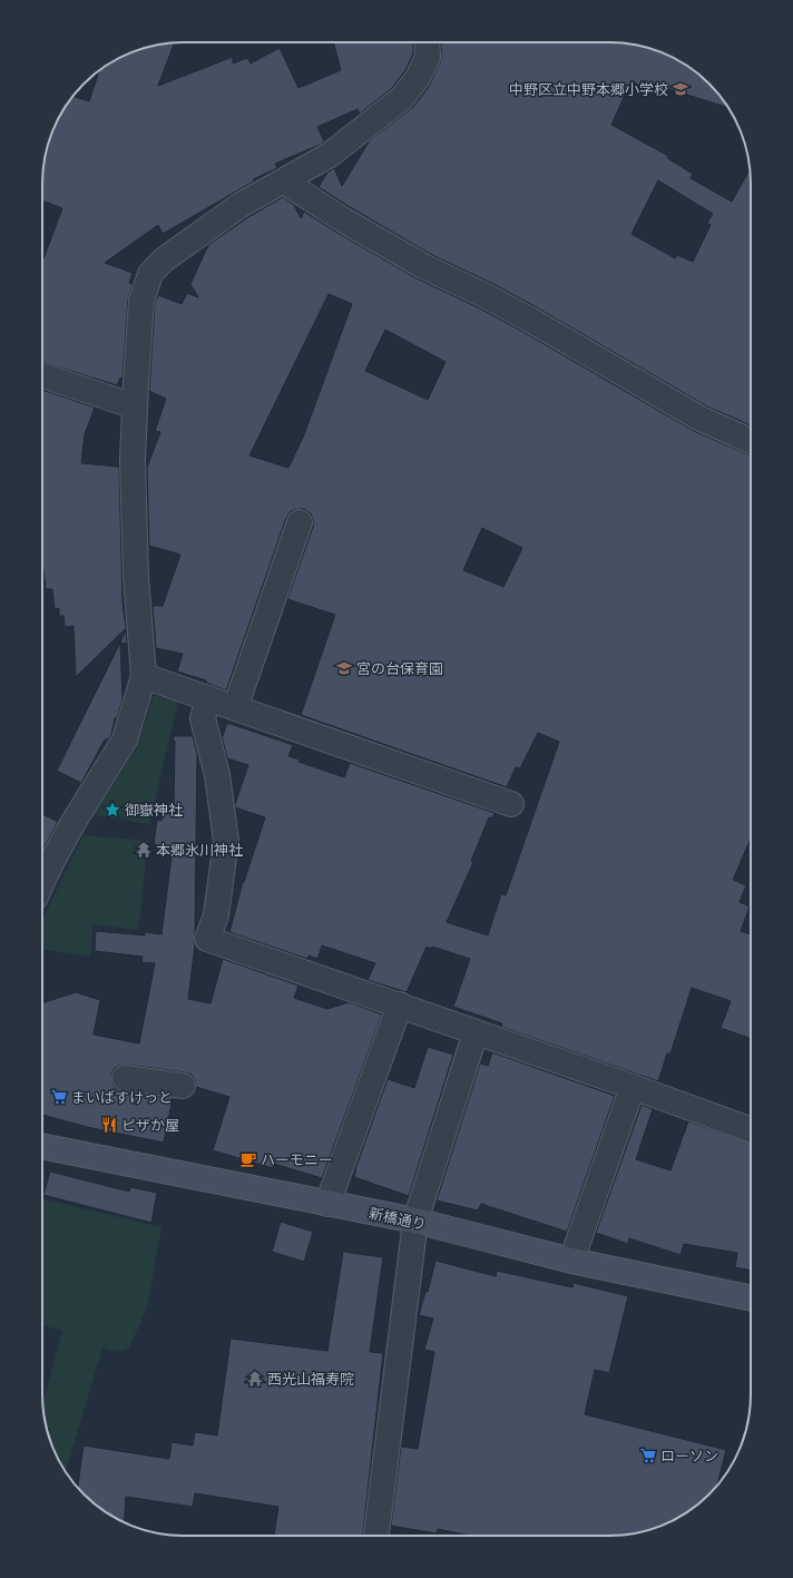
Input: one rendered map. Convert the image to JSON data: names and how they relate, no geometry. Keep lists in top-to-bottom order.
{
  "streets": {
    "street": ["新橋通り"]
  },
  "places": {
    "school or university": ["中野区立中野本郷小学校", "宮の台保育園"],
    "place": ["御嶽神社"],
    "temple": ["本郷氷川神社", "西光山福寿院"],
    "supermarket": ["まいばすけっと", "ローソン"],
    "restaurant": ["ピザか屋"],
    "cafe": ["ハーモニー"]
  }
}
